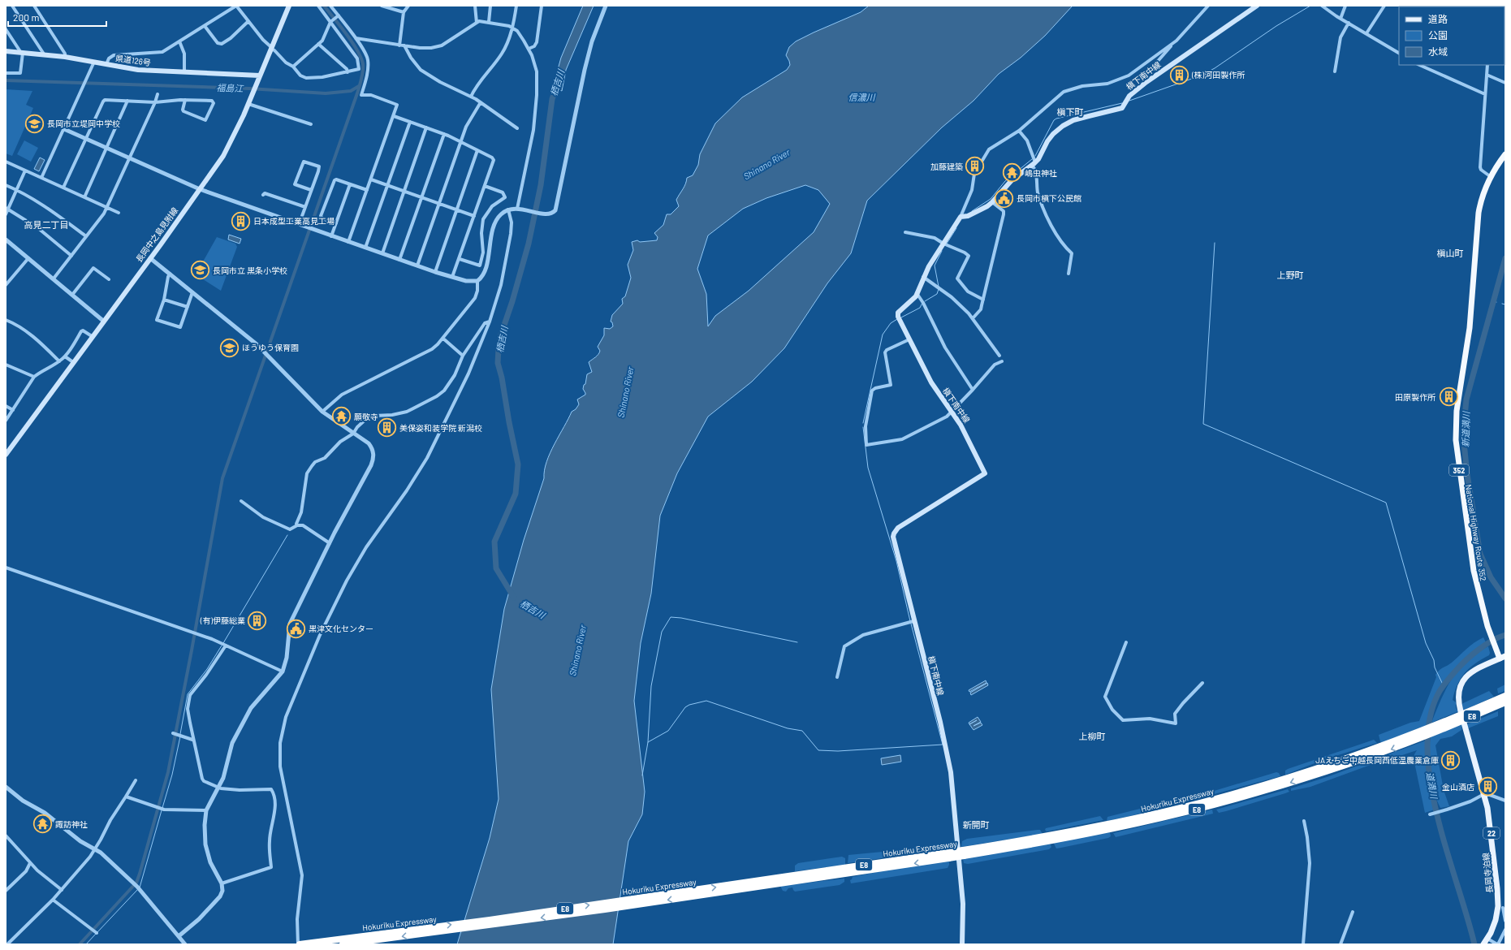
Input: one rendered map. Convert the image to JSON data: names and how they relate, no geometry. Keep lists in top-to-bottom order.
{
  "streets": {
    "highway": [
      "352",
      "National Highway Route 352",
      "E8",
      "Hokuriku Expressway"
    ],
    "main road": [
      "県道126号",
      "槇下南中線",
      "長岡中之島見附線",
      "22",
      "長岡寺泊線"
    ]
  },
  "crossings": [
    ["県道126号", "長岡中之島見附線"]
  ],
  "districts": [
    "槇下町",
    "高見二丁目",
    "槇山町",
    "上野町",
    "上柳町",
    "新開町"
  ],
  "water": [
    "栖吉川",
    "福島江",
    "信濃川",
    "Shinano River",
    "新道満川",
    "道満川"
  ],
  "places": {
    "building": [
      "(株)河田製作所",
      "加藤建築",
      "日本成型工業高見工場",
      "田原製作所",
      "美保姿和装学院 新潟校",
      "(有)伊藤総業",
      "JAえちご中越長岡西低温農業倉庫",
      "金山酒店"
    ],
    "school or university": ["長岡市立堤岡中学校", "長岡市立 黒条小学校", "ほうゆう保育園"],
    "temple": ["嶋虫神社", "願敬寺", "諏訪神社"],
    "public building": ["長岡市槇下公民館", "黒津文化センター"]
  },
  "legend": ["道路", "公園", "水域"],
  "scale_bar": "200 m"
}
